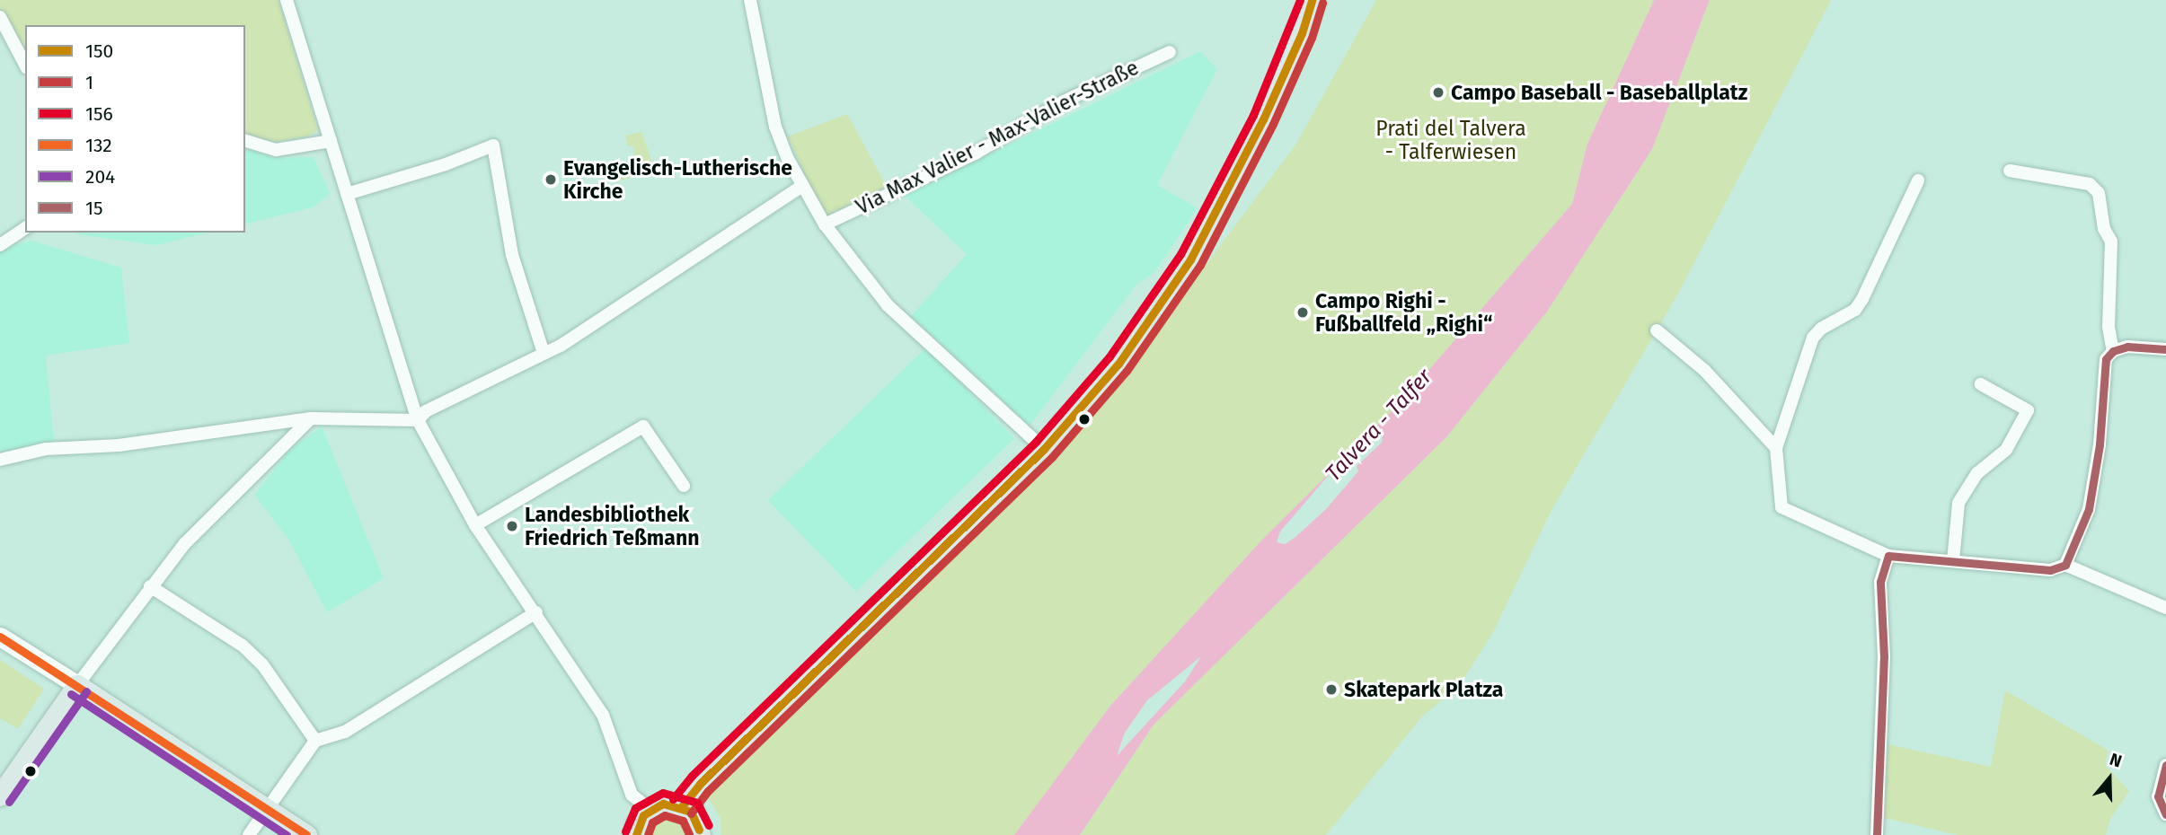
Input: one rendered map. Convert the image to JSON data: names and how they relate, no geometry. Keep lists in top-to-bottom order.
{
  "streets": {
    "street": ["Via Max Valier - Max-Valier-Straße"]
  },
  "water": ["Talvera - Talfer"],
  "parks": ["Prati del Talvera - Talferwiesen"],
  "places": [
    "Campo Baseball - Baseballplatz",
    "Evangelisch-Lutherische Kirche",
    "Campo Righi - Fußballfeld „Righi“",
    "Landesbibliothek Friedrich Teßmann",
    "Skatepark Platza"
  ],
  "lines": [
    "transit line 150",
    "transit line 156",
    "transit line 1",
    "transit line 15",
    "transit line 132",
    "transit line 204"
  ],
  "legend": [
    "150",
    "1",
    "156",
    "132",
    "204",
    "15"
  ],
  "north": "top"
}
